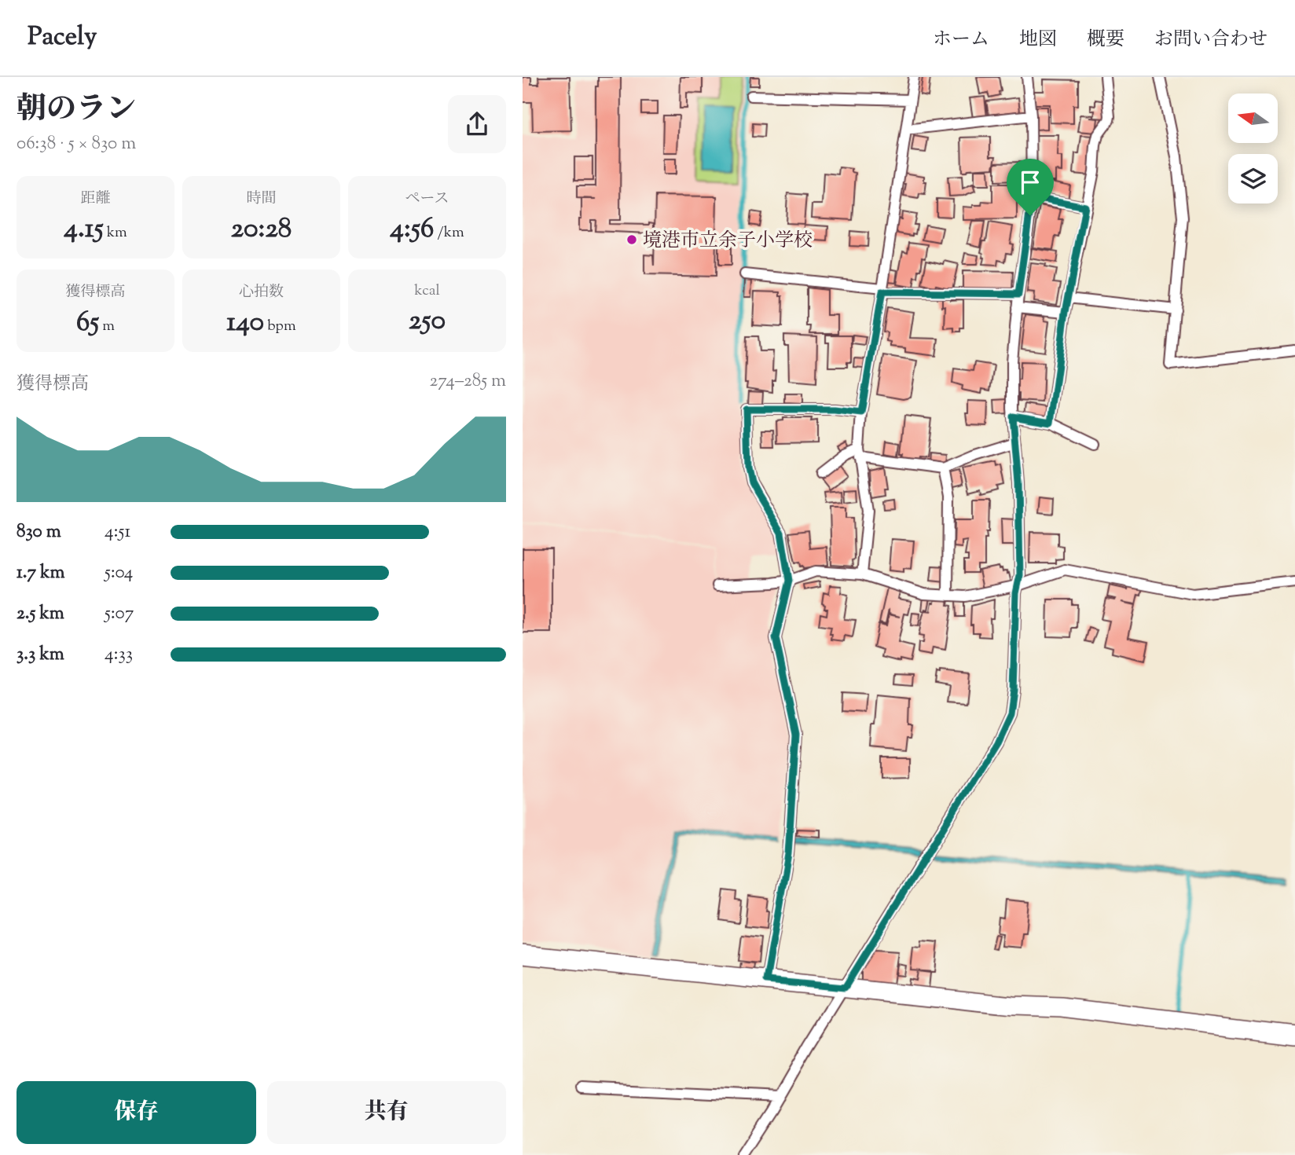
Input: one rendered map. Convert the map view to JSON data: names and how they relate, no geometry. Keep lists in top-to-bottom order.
{
  "places": ["境港市立余子小学校"],
  "north": "left",
  "page": {
    "header": "Pacely",
    "nav": [
      "ホーム",
      "地図",
      "概要",
      "お問い合わせ"
    ],
    "heading": ["朝のラン", "06:38 · 5 × 830 m"],
    "stats": [
      ["距離", "4.15 km"],
      ["時間", "20:28"],
      ["ペース", "4:56 /km"],
      ["獲得標高", "65 m"],
      ["心拍数", "140 bpm"],
      ["kcal", "250"]
    ],
    "chart": ["獲得標高", "274–285 m"],
    "list": [
      {
        "name": "830 m",
        "note": "4:51"
      },
      {
        "name": "1.7 km",
        "note": "5:04"
      },
      {
        "name": "2.5 km",
        "note": "5:07"
      },
      {
        "name": "3.3 km",
        "note": "4:33"
      }
    ],
    "buttons": ["保存", "共有"]
  }
}
